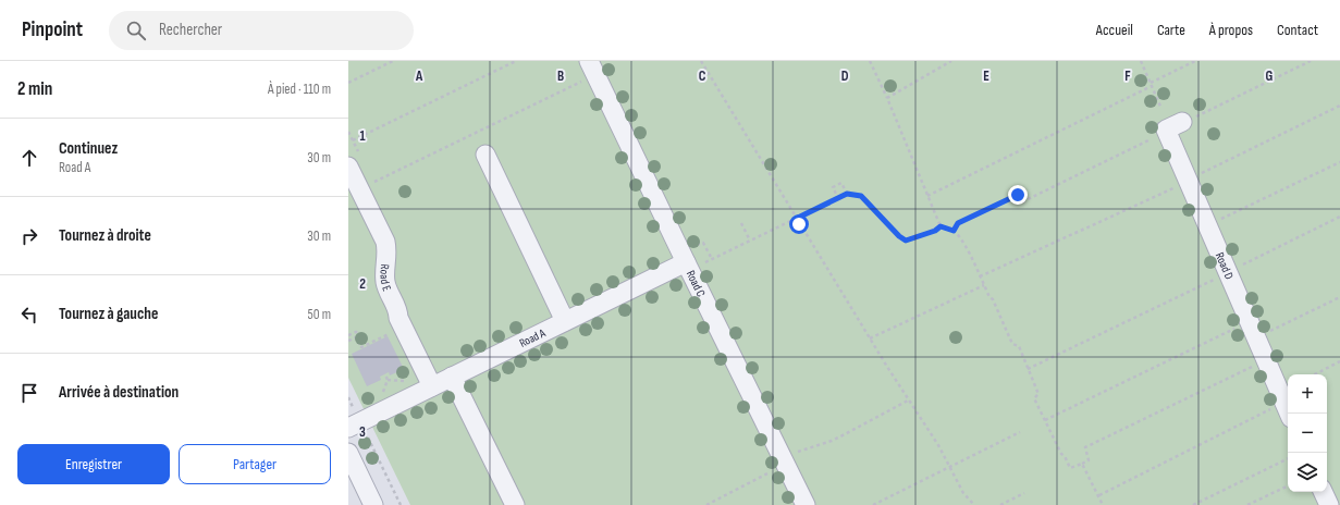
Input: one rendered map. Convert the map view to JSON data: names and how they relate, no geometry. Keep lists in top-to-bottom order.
{
  "streets": {
    "street": [
      "Road D",
      "Road E",
      "Road C",
      "Road A"
    ]
  },
  "crossings": [
    ["Road E", "Road A"],
    ["Road C", "Road A"]
  ],
  "page": {
    "header": "Pinpoint",
    "search": "Rechercher",
    "nav": [
      "Accueil",
      "Carte",
      "À propos",
      "Contact"
    ],
    "heading": ["2 min", "À pied · 110 m"],
    "list": [
      ["Continuez", "Road A", "30 m"],
      ["Tournez à droite", "30 m"],
      ["Tournez à gauche", "50 m"],
      "Arrivée à destination"
    ],
    "map_buttons": ["+", "−"],
    "buttons": ["Enregistrer", "Partager"]
  },
  "grid": {
    "columns": [
      "A",
      "B",
      "C",
      "D",
      "E",
      "F",
      "G"
    ],
    "rows": ["1", "2", "3"]
  }
}
